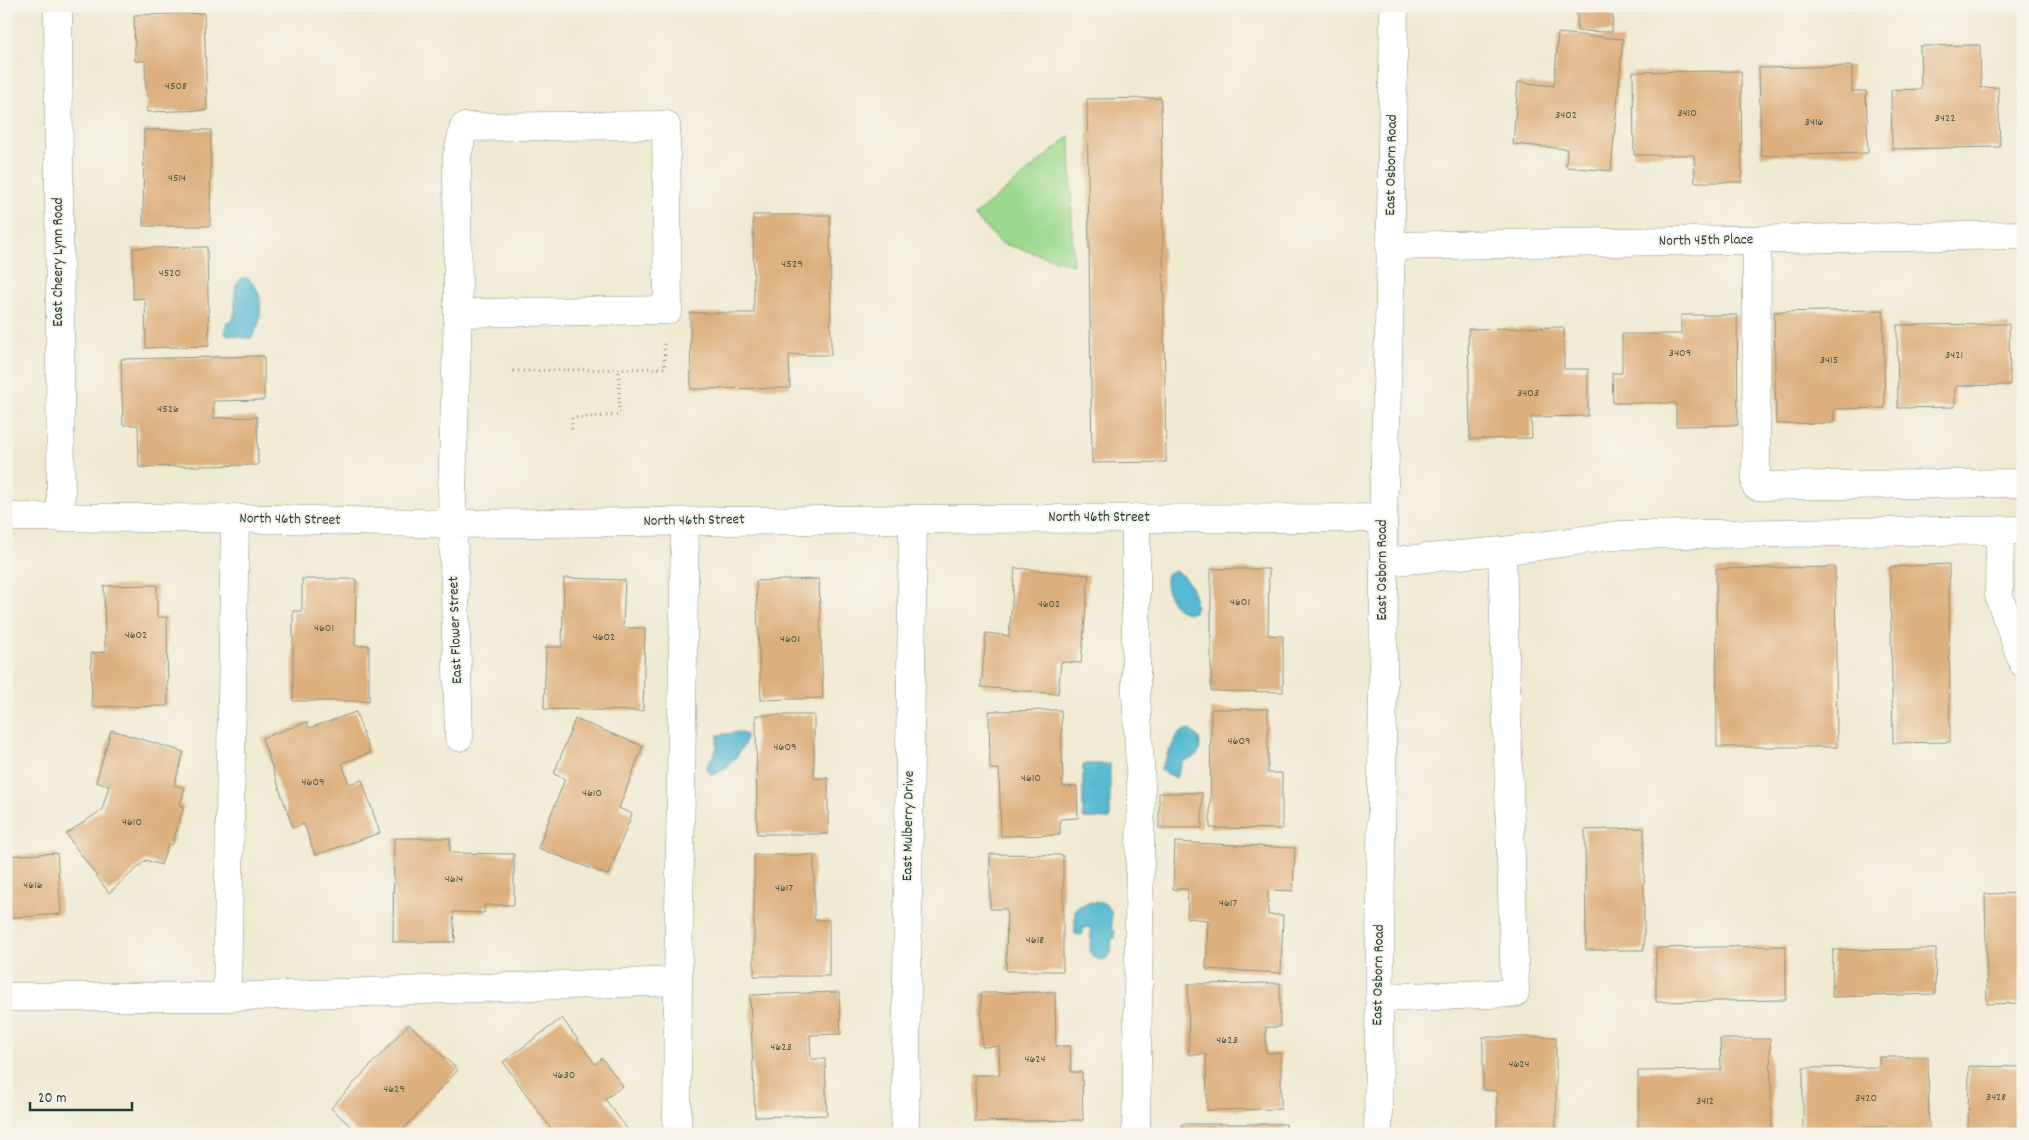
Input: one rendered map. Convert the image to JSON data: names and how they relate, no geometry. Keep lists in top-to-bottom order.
{
  "streets": {
    "street": [
      "East Osborn Road",
      "North 45th Place",
      "East Cheery Lynn Road",
      "North 46th Street",
      "East Flower Street",
      "East Mulberry Drive"
    ]
  },
  "crossings": [
    ["East Osborn Road", "North 45th Place"],
    ["East Osborn Road", "North 46th Street"],
    ["East Cheery Lynn Road", "North 46th Street"],
    ["North 46th Street", "East Flower Street"],
    ["North 46th Street", "East Mulberry Drive"]
  ],
  "house_numbers": [
    "4508",
    "3410",
    "3402",
    "3422",
    "3416",
    "4514",
    "4529",
    "4520",
    "3409",
    "3421",
    "3415",
    "3403",
    "4526",
    "4601",
    "4602",
    "4601",
    "4602",
    "4602",
    "4601",
    "4609",
    "4609",
    "4610",
    "4609",
    "4610",
    "4610",
    "4614",
    "4616",
    "4617",
    "4617",
    "4618",
    "4623",
    "4623",
    "4624",
    "4624",
    "4630",
    "4629",
    "3428",
    "3420",
    "3412"
  ],
  "scale_bar": "20 m"
}
